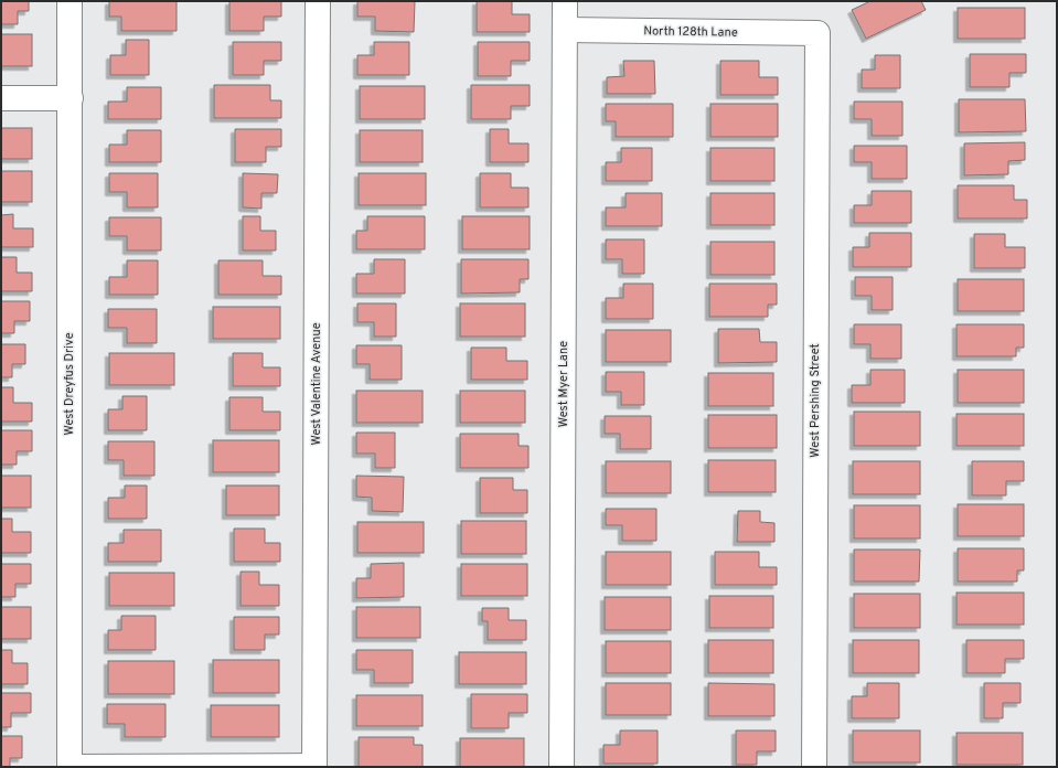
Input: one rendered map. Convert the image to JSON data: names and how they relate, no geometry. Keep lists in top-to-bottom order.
{
  "streets": {
    "street": [
      "North 128th Lane",
      "West Dreyfus Drive",
      "West Valentine Avenue",
      "West Myer Lane",
      "West Pershing Street"
    ]
  },
  "crossings": [
    ["North 128th Lane", "West Myer Lane"],
    ["North 128th Lane", "West Pershing Street"]
  ]
}
